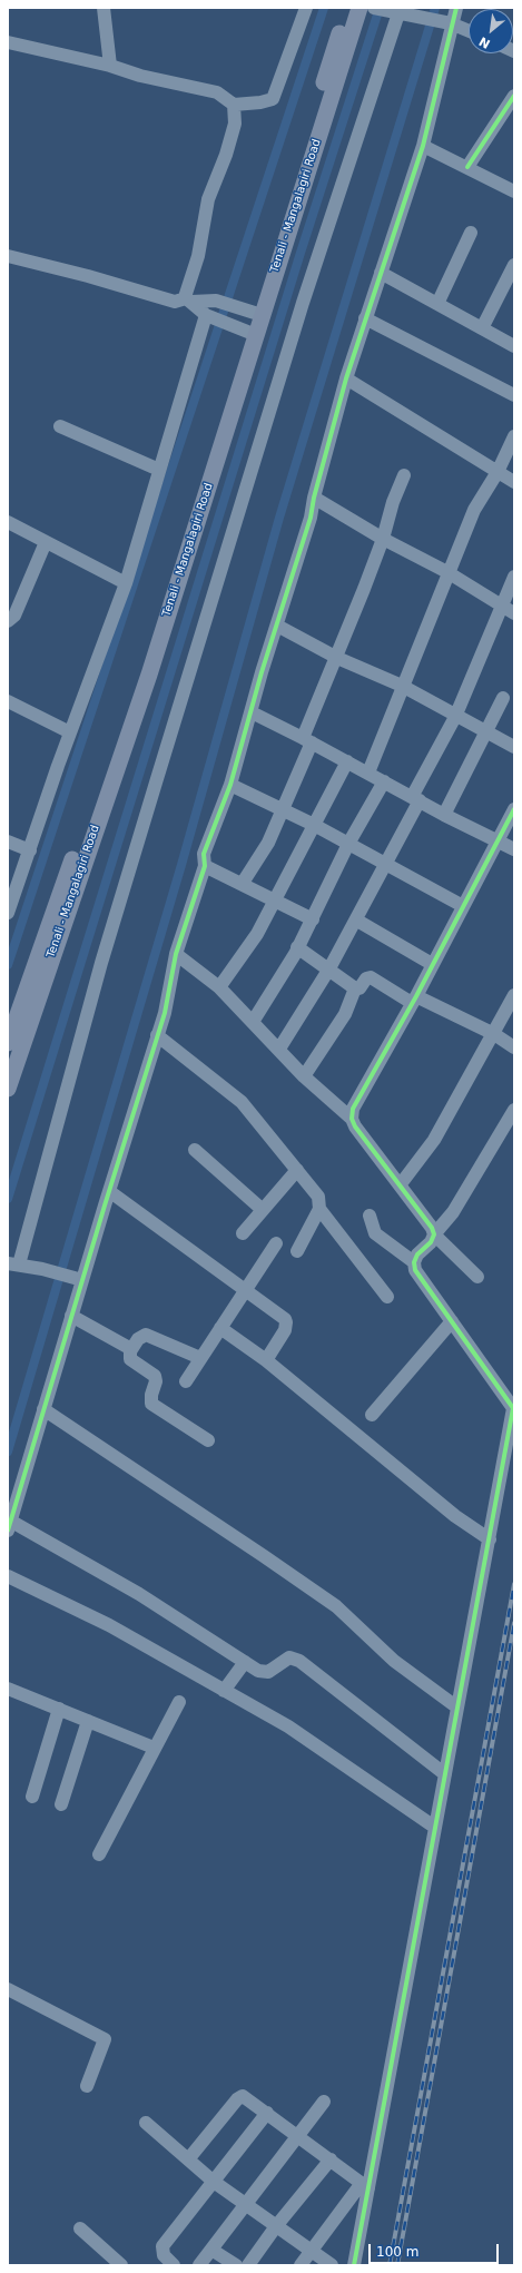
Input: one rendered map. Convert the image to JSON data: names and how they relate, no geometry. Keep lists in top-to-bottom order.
{
  "streets": {
    "main road": ["Tenali - Mangalagiri Road"]
  },
  "scale_bar": "100 m",
  "north": "bottom left"
}
